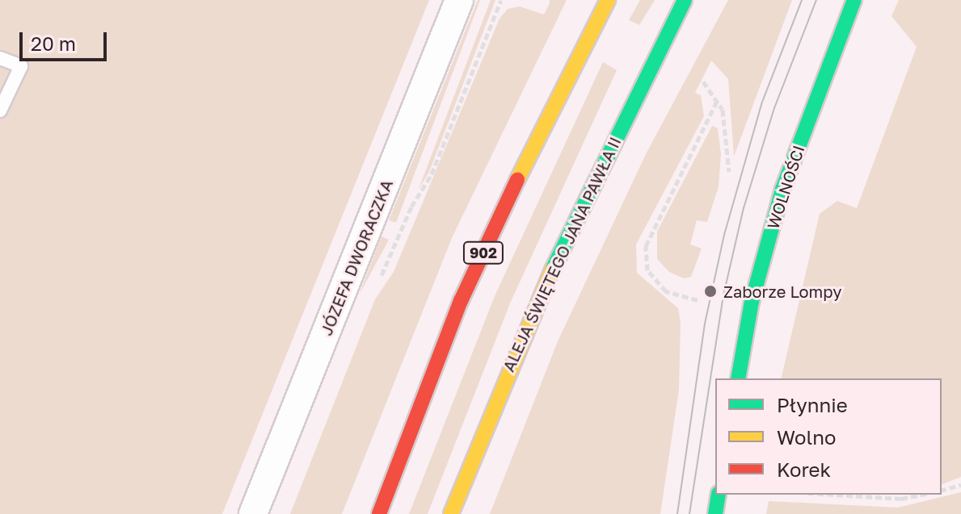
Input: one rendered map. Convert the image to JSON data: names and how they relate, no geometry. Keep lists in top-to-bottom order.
{
  "streets": {
    "main road": ["WOLNOŚCI", "902", "ALEJA ŚWIĘTEGO JANA PAWŁA II"],
    "street": ["JÓZEFA DWORACZKA"]
  },
  "places": ["Zaborze Lompy"],
  "legend": ["Płynnie", "Wolno", "Korek"],
  "scale_bar": "20 m"
}
